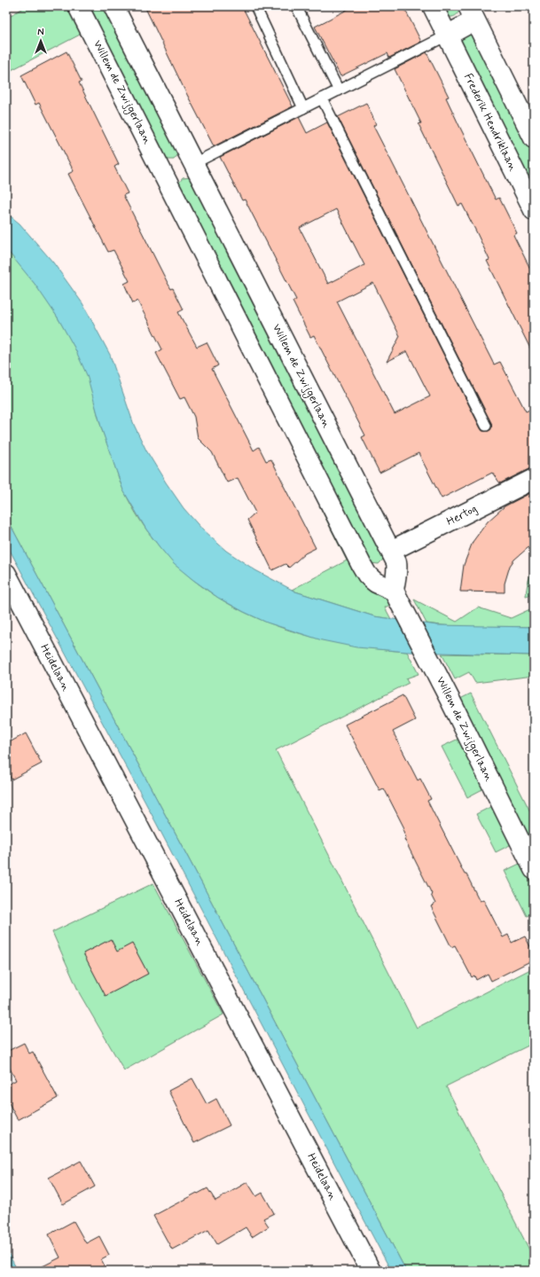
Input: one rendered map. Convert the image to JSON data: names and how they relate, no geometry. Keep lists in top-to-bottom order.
{
  "streets": {
    "street": [
      "Willem de Zwijgerlaan",
      "Frederik Hendriklaan",
      "Hertog",
      "Heidelaan"
    ]
  },
  "crossings": [
    ["Willem de Zwijgerlaan", "Hertog"]
  ],
  "north": "top"
}
